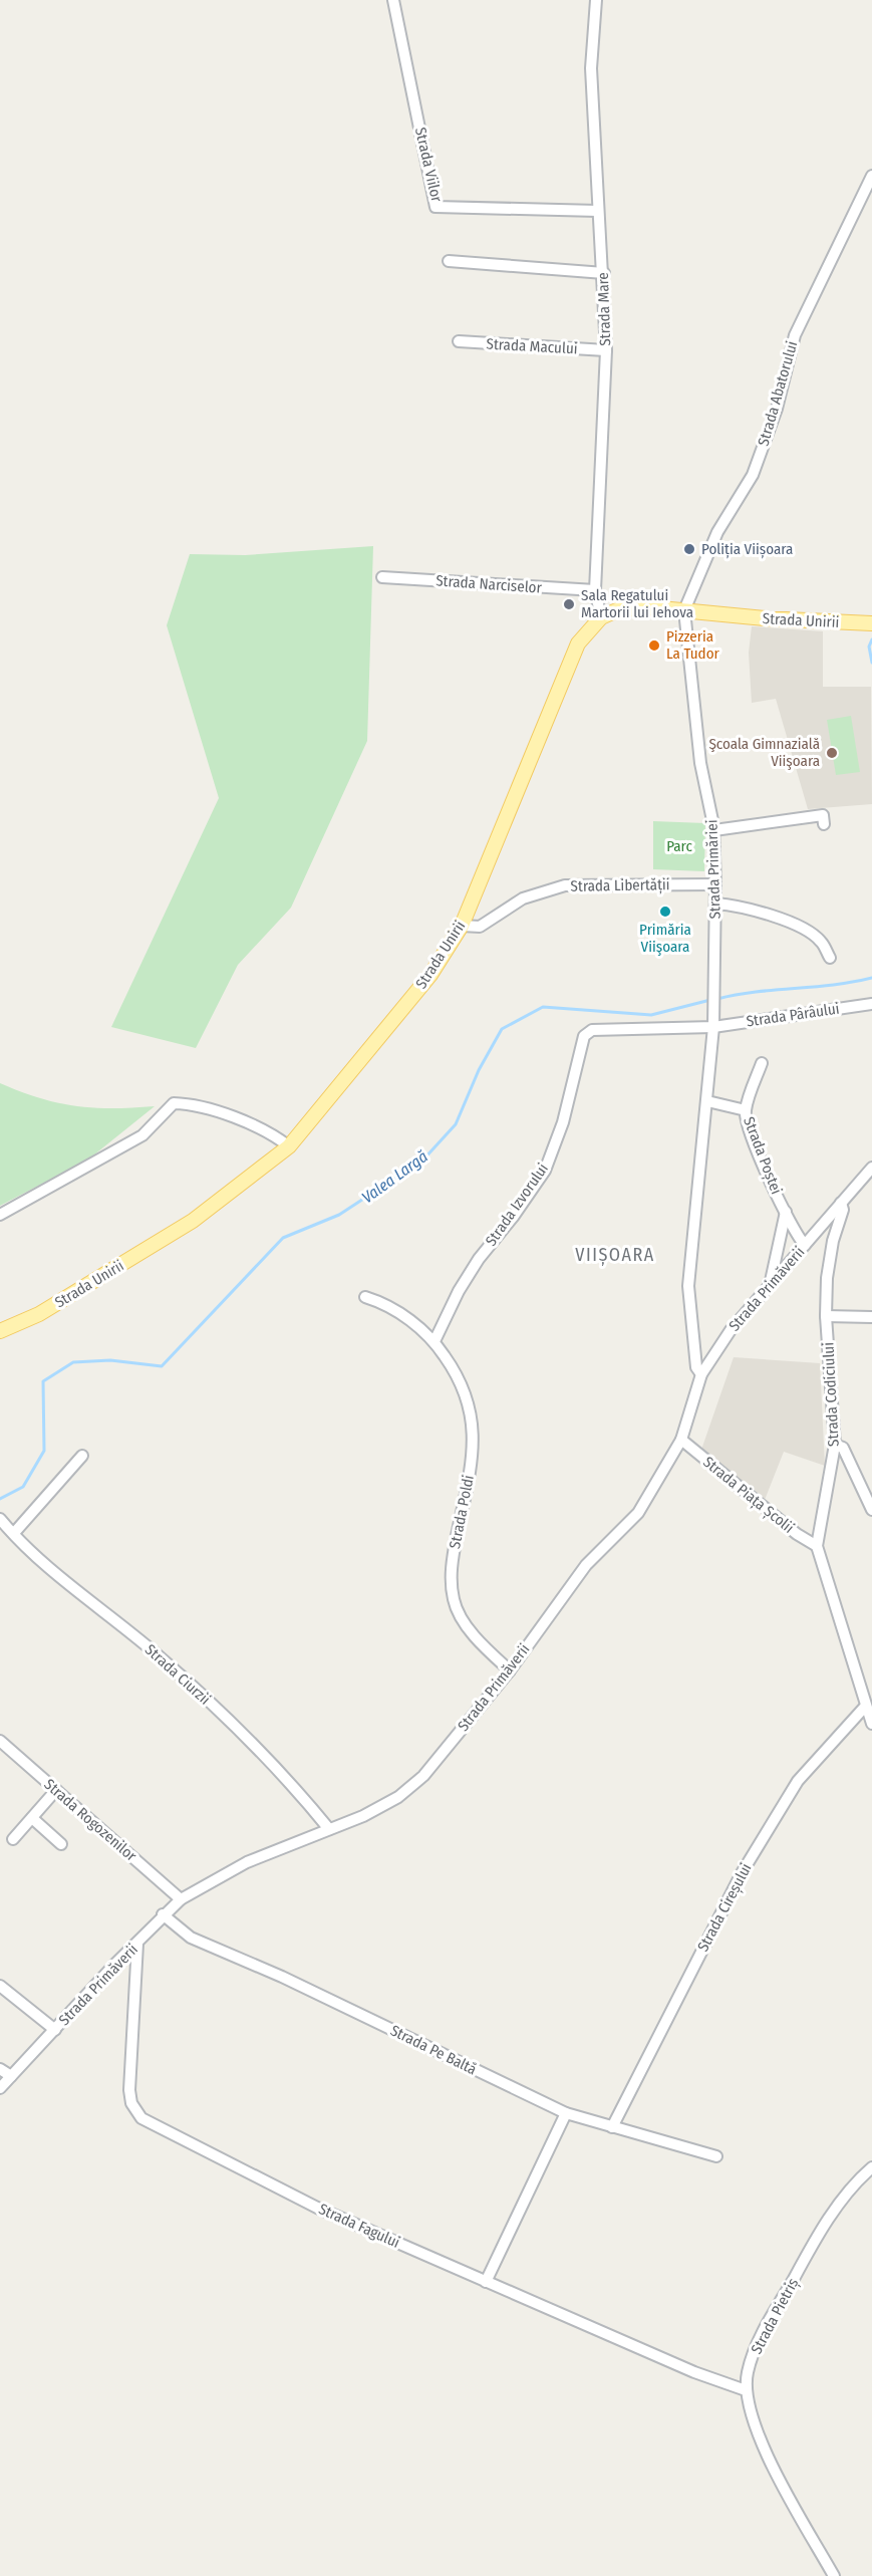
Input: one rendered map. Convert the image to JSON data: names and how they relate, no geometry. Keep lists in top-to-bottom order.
{
  "streets": {
    "main road": ["Strada Unirii"],
    "street": [
      "Strada Viilor",
      "Strada Mare",
      "Strada Macului",
      "Strada Abatorului",
      "Strada Narciselor",
      "Strada Primăriei",
      "Strada Libertății",
      "Strada Pârâului",
      "Strada Poștei",
      "Strada Izvorului",
      "Strada Primăverii",
      "Strada Codiciului",
      "Strada Piața Școlii",
      "Strada Poldi",
      "Strada Ciurzii",
      "Strada Rogozenilor",
      "Strada Cireșului",
      "Strada Pe Baltă",
      "Strada Fagului",
      "Strada Pietriș"
    ]
  },
  "crossings": [
    ["Strada Viilor", "Strada Mare"],
    ["Strada Mare", "Strada Macului"],
    ["Strada Mare", "Strada Narciselor"],
    ["Strada Mare", "Strada Unirii"],
    ["Strada Abatorului", "Strada Unirii"],
    ["Strada Abatorului", "Strada Primăriei"],
    ["Strada Unirii", "Strada Primăriei"],
    ["Strada Unirii", "Strada Libertății"],
    ["Strada Primăriei", "Strada Libertății"],
    ["Strada Primăriei", "Strada Pârâului"],
    ["Strada Primăriei", "Strada Izvorului"],
    ["Strada Primăriei", "Strada Primăverii"],
    ["Strada Pârâului", "Strada Izvorului"],
    ["Strada Poștei", "Strada Primăverii"],
    ["Strada Izvorului", "Strada Poldi"],
    ["Strada Primăverii", "Strada Codiciului"],
    ["Strada Primăverii", "Strada Piața Școlii"],
    ["Strada Primăverii", "Strada Poldi"],
    ["Strada Primăverii", "Strada Ciurzii"],
    ["Strada Primăverii", "Strada Rogozenilor"],
    ["Strada Primăverii", "Strada Pe Baltă"],
    ["Strada Primăverii", "Strada Fagului"],
    ["Strada Codiciului", "Strada Piața Școlii"],
    ["Strada Codiciului", "Strada Cireșului"],
    ["Strada Cireșului", "Strada Pe Baltă"],
    ["Strada Fagului", "Strada Pietriș"]
  ],
  "districts": ["VIIȘOARA"],
  "water": ["Valea Largă"],
  "parks": ["Parc"],
  "places": [
    "Poliția Viișoara",
    "Sala Regatului Martorii lui Iehova",
    "Pizzeria La Tudor",
    "Şcoala Gimnazială Viişoara",
    "Primăria Viişoara"
  ]
}
